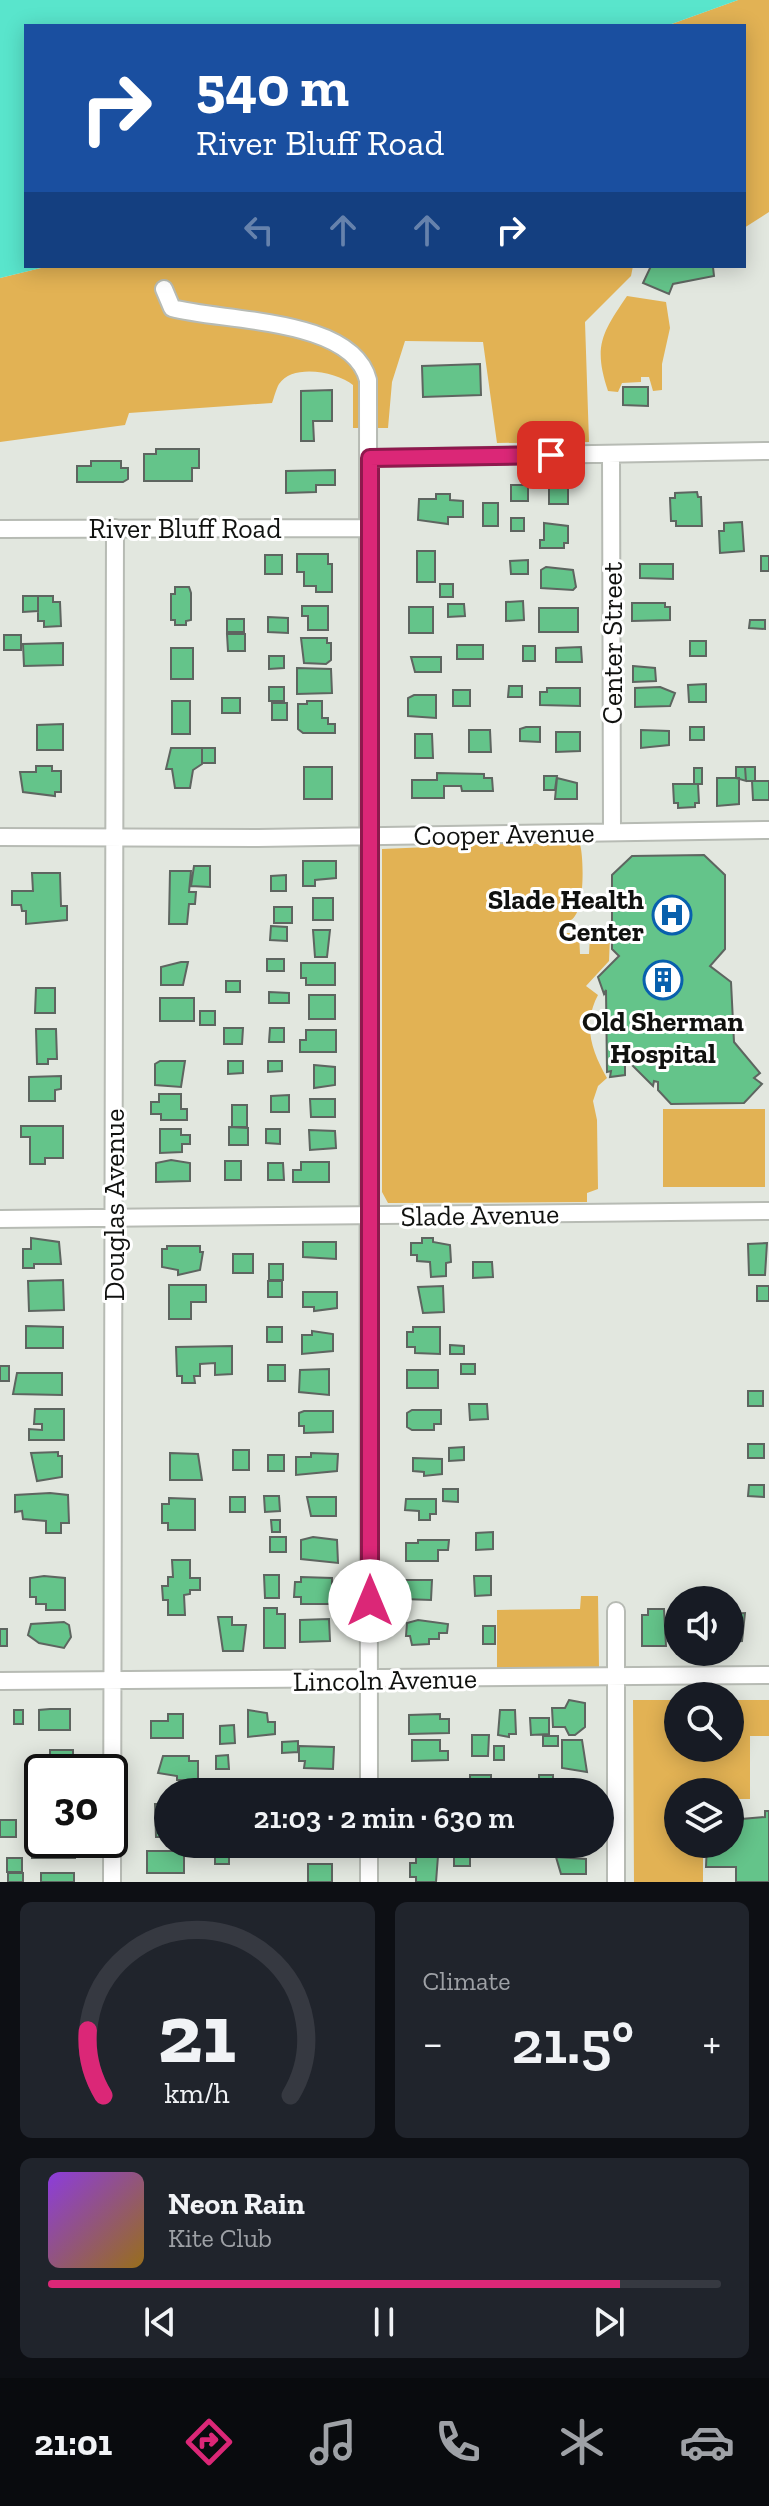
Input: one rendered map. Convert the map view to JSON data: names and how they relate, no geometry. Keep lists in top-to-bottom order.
{
  "streets": {
    "street": [
      "River Bluff Road",
      "Center Street",
      "Cooper Avenue",
      "Douglas Avenue",
      "Slade Avenue",
      "Lincoln Avenue"
    ]
  },
  "crossings": [
    ["River Bluff Road", "Douglas Avenue"],
    ["Center Street", "Cooper Avenue"],
    ["Cooper Avenue", "Douglas Avenue"],
    ["Douglas Avenue", "Slade Avenue"],
    ["Douglas Avenue", "Lincoln Avenue"]
  ],
  "places": {
    "hospital": ["Slade Health Center"],
    "building": ["Old Sherman Hospital"]
  },
  "page": {
    "turn": ["540 m", "River Bluff Road"],
    "limit": "30",
    "trip": "21:03 · 2 min · 630 m",
    "tile": "Climate",
    "heat": ["−", "21.5°", "+"],
    "song": ["Neon Rain", "Kite Club"],
    "tabs": "21:01",
    "gauge": ["21", "km/h"]
  }
}
